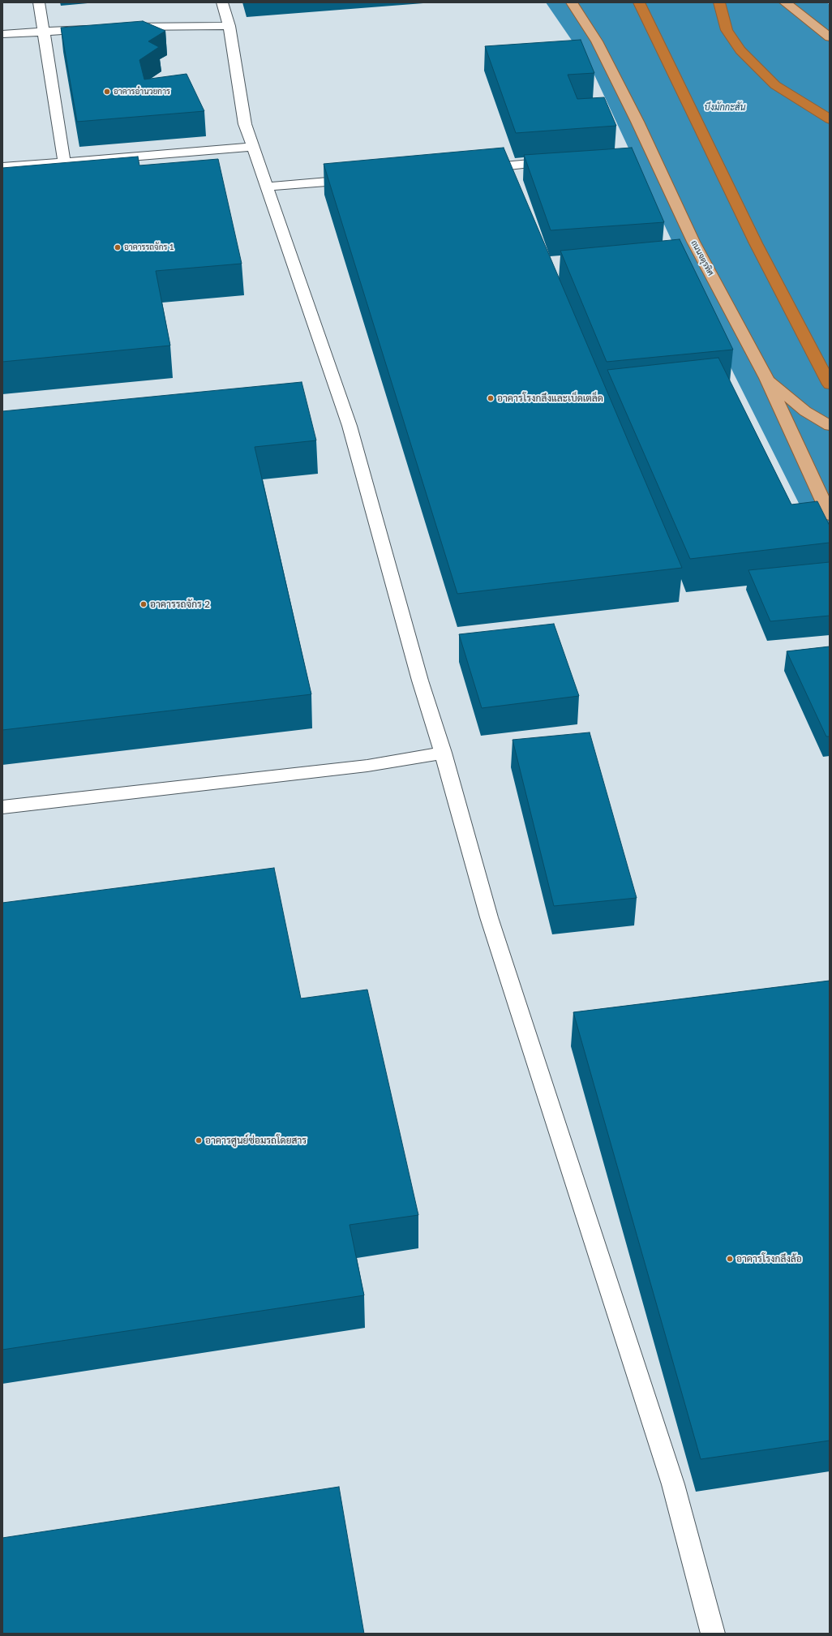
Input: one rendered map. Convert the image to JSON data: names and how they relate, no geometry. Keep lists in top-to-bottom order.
{
  "streets": {
    "main road": ["ถนนจตุรทิศ"]
  },
  "water": ["บึงมักกะสัน"],
  "places": [
    "อาคารอำนวยการ",
    "อาคารรถจักร 1",
    "อาคารโรงกลึงและเบ็ดเตล็ด",
    "อาคารรถจักร 2",
    "อาคารศูนย์ซ่อมรถโดยสาร",
    "อาคารโรงกลึงล้อ"
  ]
}
